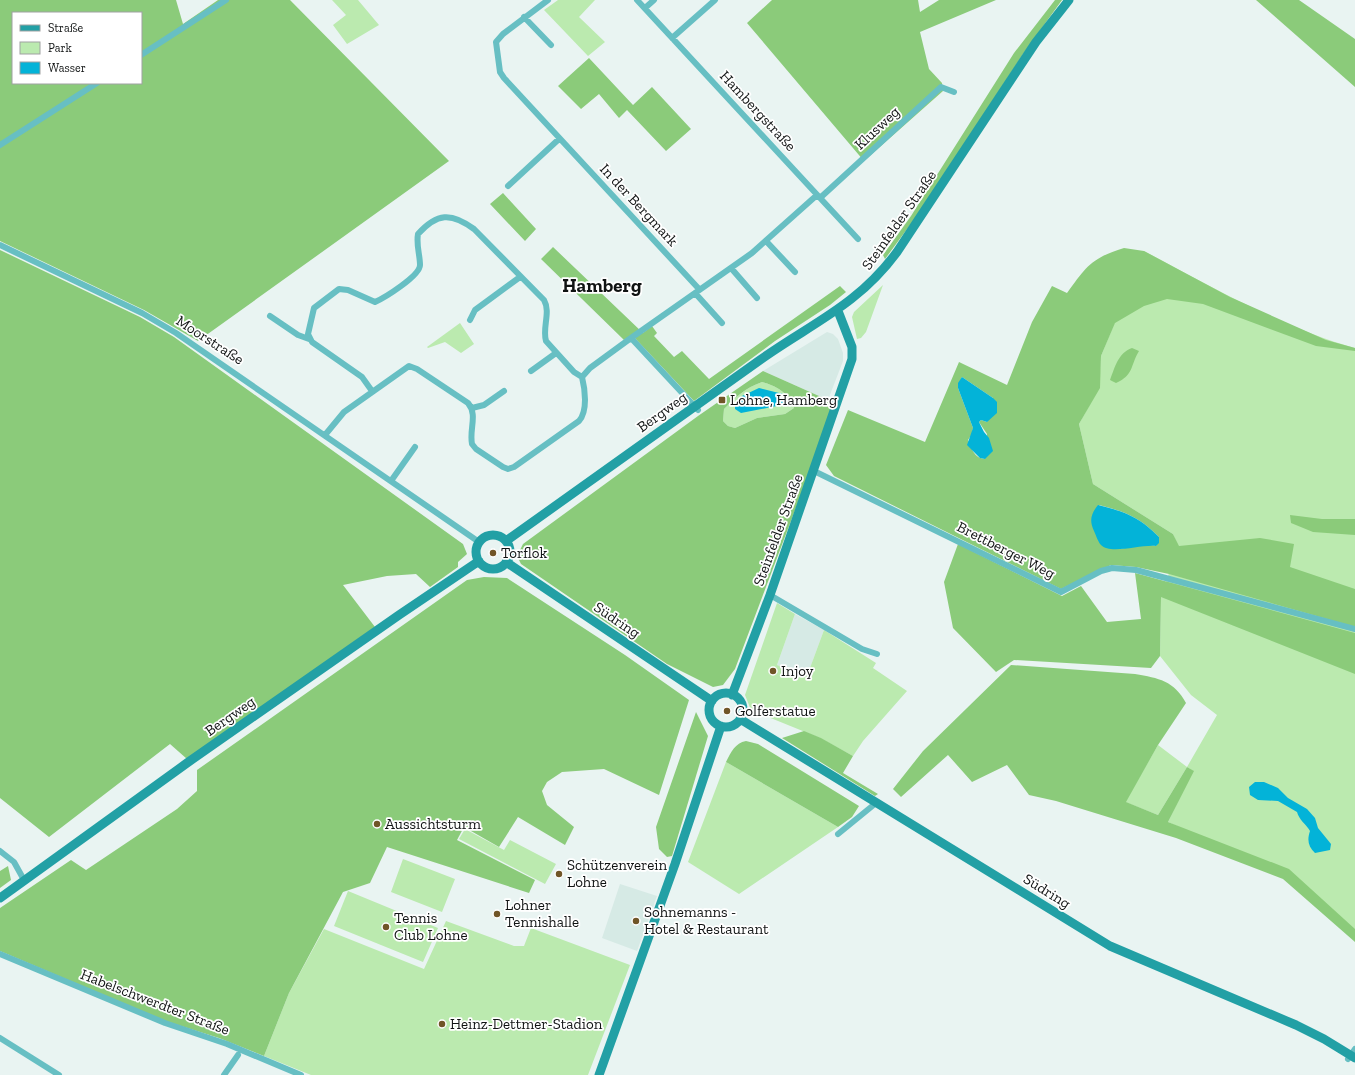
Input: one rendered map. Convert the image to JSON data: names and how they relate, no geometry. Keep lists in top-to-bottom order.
{
  "streets": {
    "main road": ["Steinfelder Straße", "Bergweg", "Südring"],
    "street": [
      "Hambergstraße",
      "Klusweg",
      "In der Bergmark",
      "Moorstraße",
      "Brettberger Weg",
      "Habelschwerdter Straße"
    ]
  },
  "crossings": [
    ["Hambergstraße", "Klusweg"],
    ["Steinfelder Straße", "Bergweg"],
    ["Steinfelder Straße", "Brettberger Weg"],
    ["Steinfelder Straße", "Südring"],
    ["Moorstraße", "Bergweg"],
    ["Moorstraße", "Südring"],
    ["Bergweg", "Südring"]
  ],
  "districts": ["Hamberg"],
  "places": {
    "transit": ["Lohne, Hamberg"],
    "other": [
      "Torflok",
      "Injoy",
      "Golferstatue",
      "Aussichtsturm",
      "Schützenverein Lohne",
      "Lohner Tennishalle",
      "Sohnemanns - Hotel & Restaurant",
      "Tennis Club Lohne",
      "Heinz-Dettmer-Stadion"
    ]
  },
  "legend": ["Straße", "Park", "Wasser"]
}
